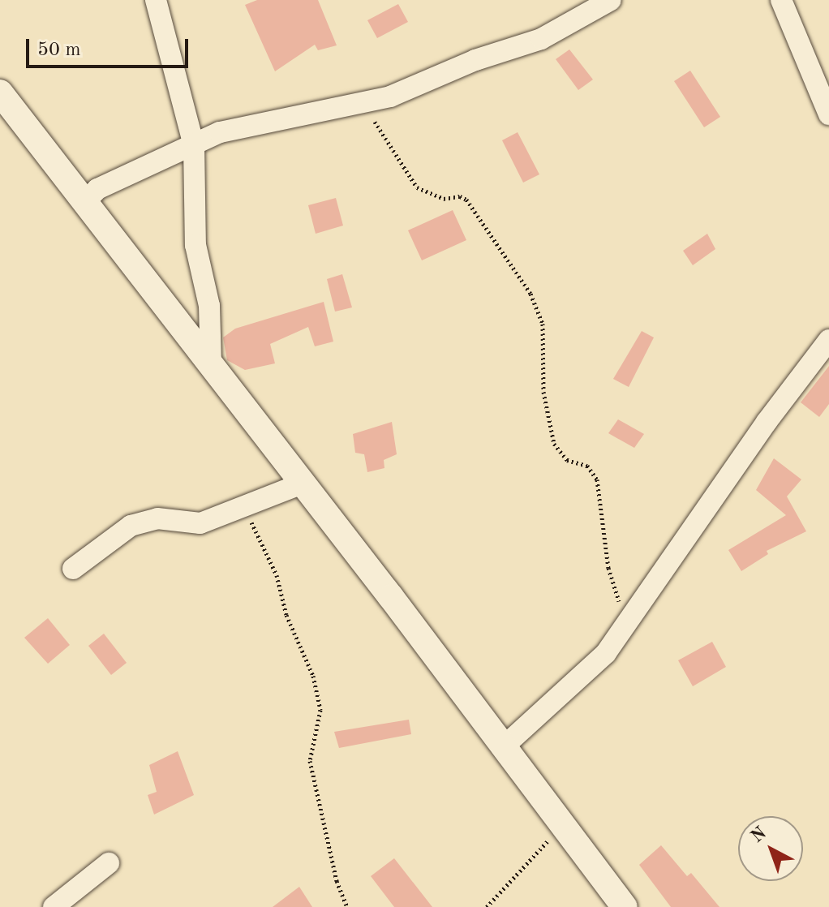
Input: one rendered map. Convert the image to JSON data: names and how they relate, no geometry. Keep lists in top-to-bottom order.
{
  "scale_bar": "50 m",
  "north": "top left"
}
